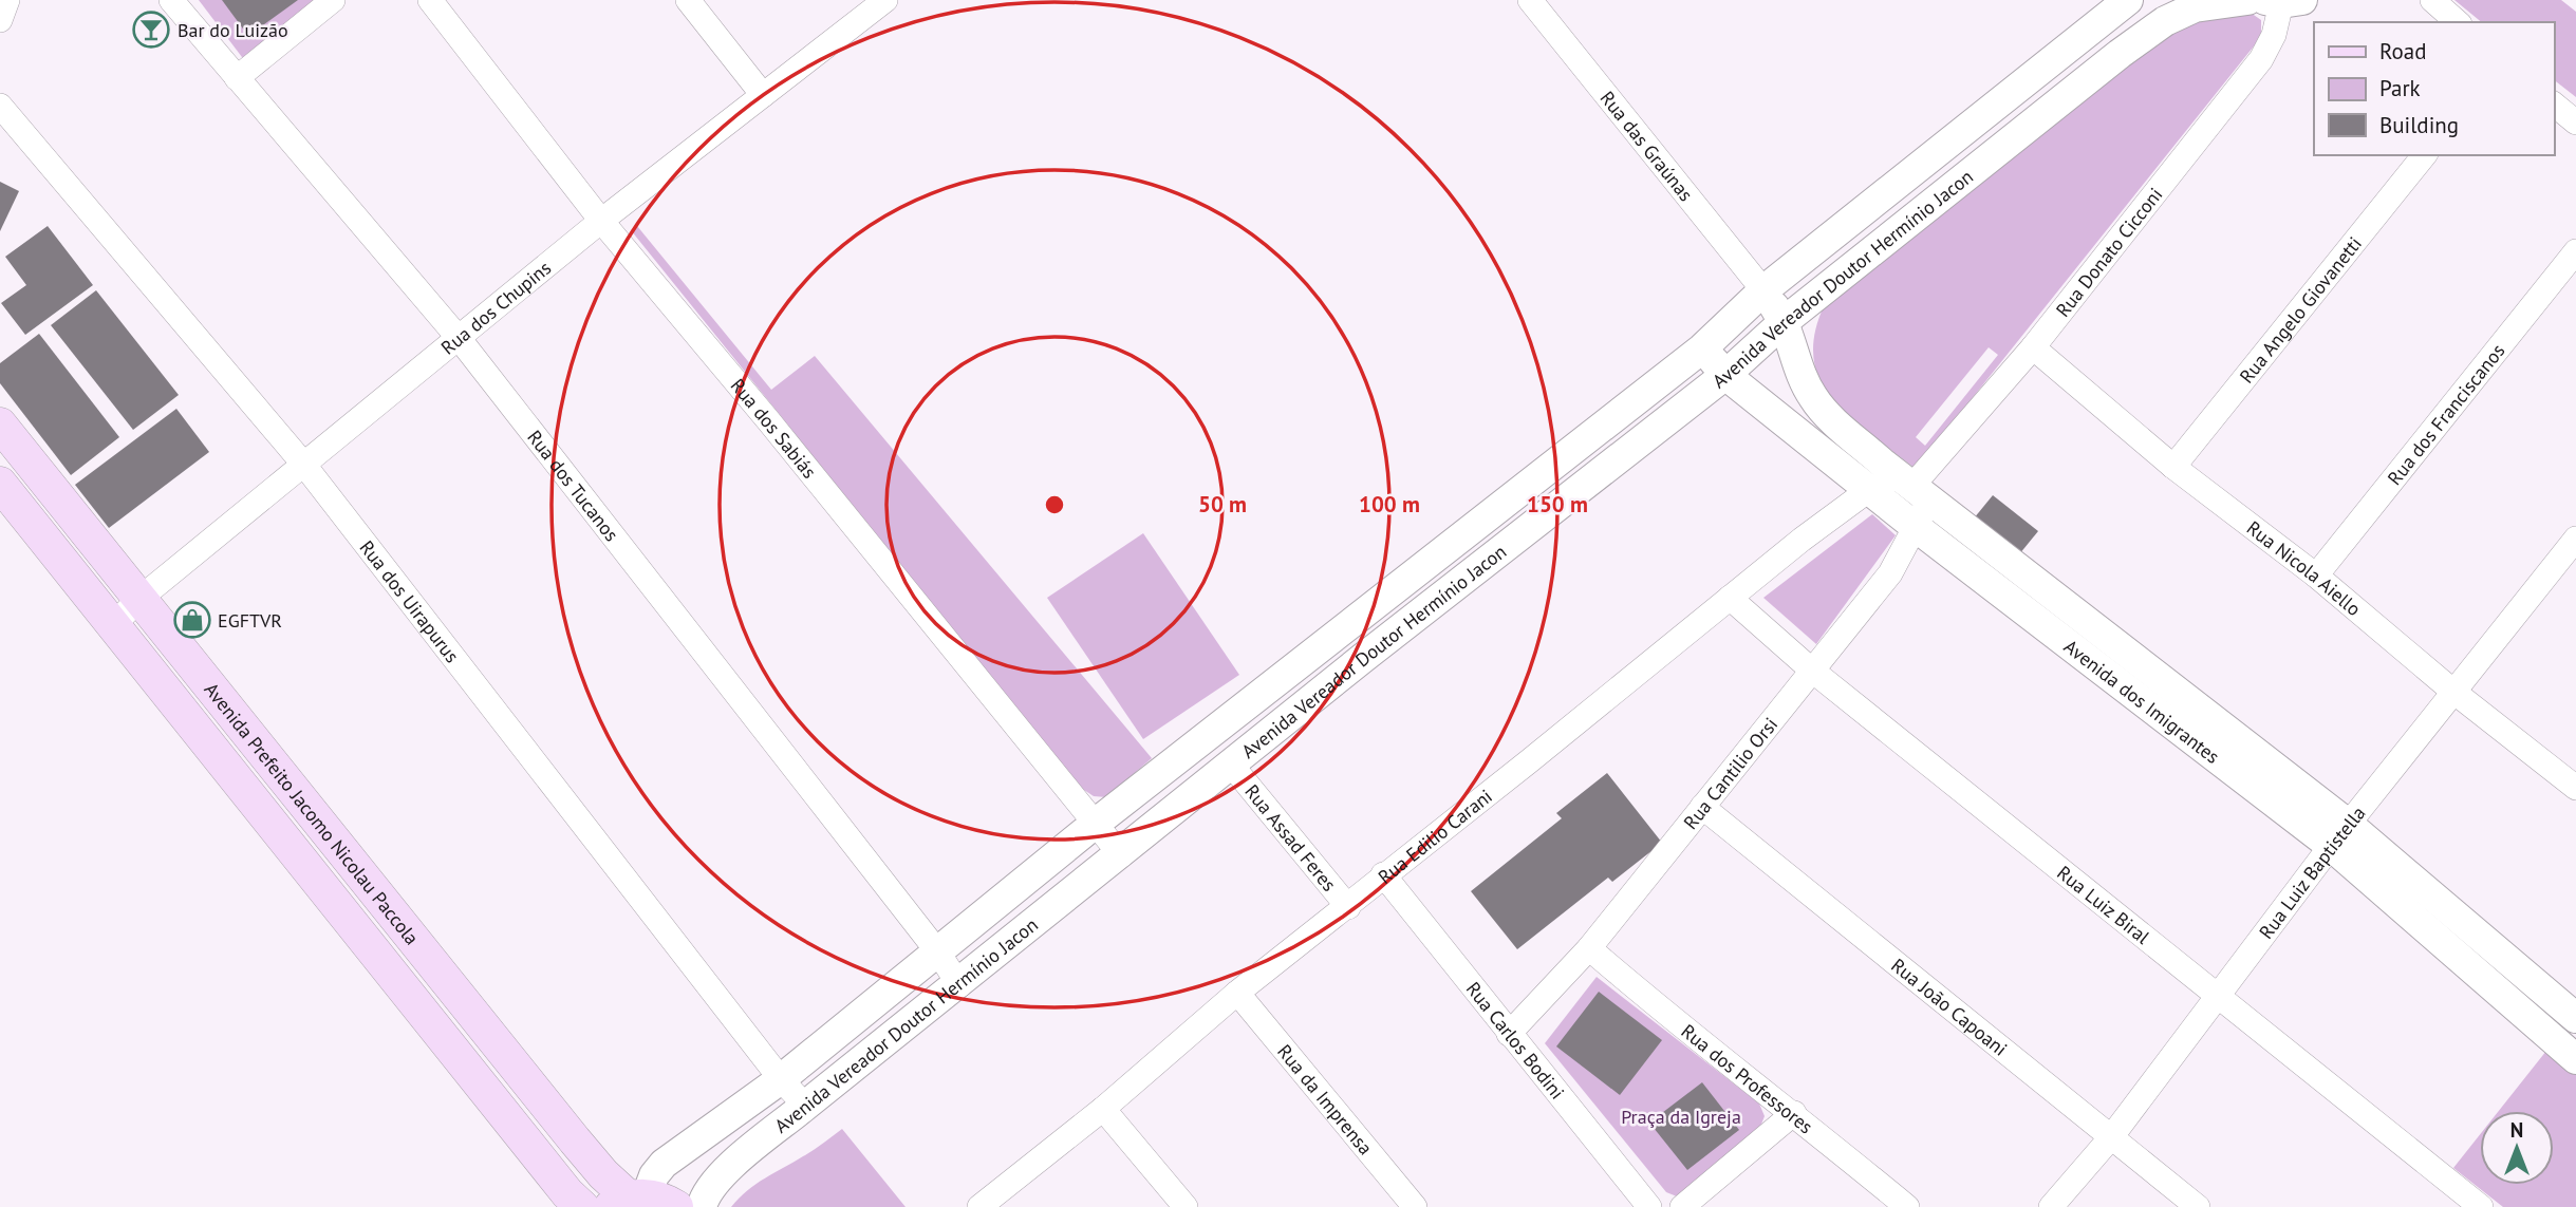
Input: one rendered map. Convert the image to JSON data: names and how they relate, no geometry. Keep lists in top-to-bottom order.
{
  "streets": {
    "main road": ["Avenida Prefeito Jacomo Nicolau Paccola"],
    "street": [
      "Rua das Graúnas",
      "Rua Donato Cicconi",
      "Avenida Vereador Doutor Hermínio Jacon",
      "Rua dos Chupins",
      "Rua Angelo Giovanetti",
      "Rua dos Franciscanos",
      "Rua dos Sabiás",
      "Rua dos Tucanos",
      "Rua Nicola Aiello",
      "Rua dos Uirapurus",
      "Avenida dos Imigrantes",
      "Rua Cantilio Orsi",
      "Rua Edilio Carani",
      "Rua Assad Feres",
      "Rua Luiz Baptistella",
      "Rua Luiz Biral",
      "Rua João Capoani",
      "Rua Carlos Bodini",
      "Rua dos Professores",
      "Rua da Imprensa"
    ]
  },
  "crossings": [
    ["Rua das Graúnas", "Avenida Vereador Doutor Hermínio Jacon"],
    ["Rua das Graúnas", "Avenida dos Imigrantes"],
    ["Rua Donato Cicconi", "Rua Nicola Aiello"],
    ["Rua Donato Cicconi", "Avenida dos Imigrantes"],
    ["Rua Donato Cicconi", "Rua Cantilio Orsi"],
    ["Rua Donato Cicconi", "Rua Edilio Carani"],
    ["Avenida Vereador Doutor Hermínio Jacon", "Rua dos Sabiás"],
    ["Avenida Vereador Doutor Hermínio Jacon", "Rua dos Tucanos"],
    ["Avenida Vereador Doutor Hermínio Jacon", "Rua dos Uirapurus"],
    ["Avenida Vereador Doutor Hermínio Jacon", "Avenida dos Imigrantes"],
    ["Avenida Vereador Doutor Hermínio Jacon", "Avenida Prefeito Jacomo Nicolau Paccola"],
    ["Avenida Vereador Doutor Hermínio Jacon", "Rua Assad Feres"],
    ["Rua dos Chupins", "Rua dos Sabiás"],
    ["Rua dos Chupins", "Rua dos Tucanos"],
    ["Rua dos Chupins", "Rua dos Uirapurus"],
    ["Rua dos Chupins", "Avenida Prefeito Jacomo Nicolau Paccola"],
    ["Rua Angelo Giovanetti", "Rua Nicola Aiello"],
    ["Rua dos Franciscanos", "Rua Nicola Aiello"],
    ["Rua Nicola Aiello", "Rua Luiz Baptistella"],
    ["Avenida dos Imigrantes", "Rua Cantilio Orsi"],
    ["Avenida dos Imigrantes", "Rua Edilio Carani"],
    ["Avenida dos Imigrantes", "Rua Luiz Baptistella"],
    ["Rua Cantilio Orsi", "Rua Edilio Carani"],
    ["Rua Cantilio Orsi", "Rua Luiz Biral"],
    ["Rua Cantilio Orsi", "Rua João Capoani"],
    ["Rua Cantilio Orsi", "Rua Carlos Bodini"],
    ["Rua Cantilio Orsi", "Rua dos Professores"],
    ["Rua Edilio Carani", "Rua Assad Feres"],
    ["Rua Edilio Carani", "Rua Luiz Biral"],
    ["Rua Edilio Carani", "Rua Carlos Bodini"],
    ["Rua Edilio Carani", "Rua da Imprensa"],
    ["Rua Luiz Baptistella", "Rua Luiz Biral"],
    ["Rua Luiz Baptistella", "Rua João Capoani"]
  ],
  "parks": ["Praça da Igreja"],
  "places": {
    "bar": ["Bar do Luizão"],
    "shop": ["EGFTVR"]
  },
  "legend": ["Road", "Park", "Building"],
  "north": "top",
  "rings": ["50 m", "100 m", "150 m"]
}
